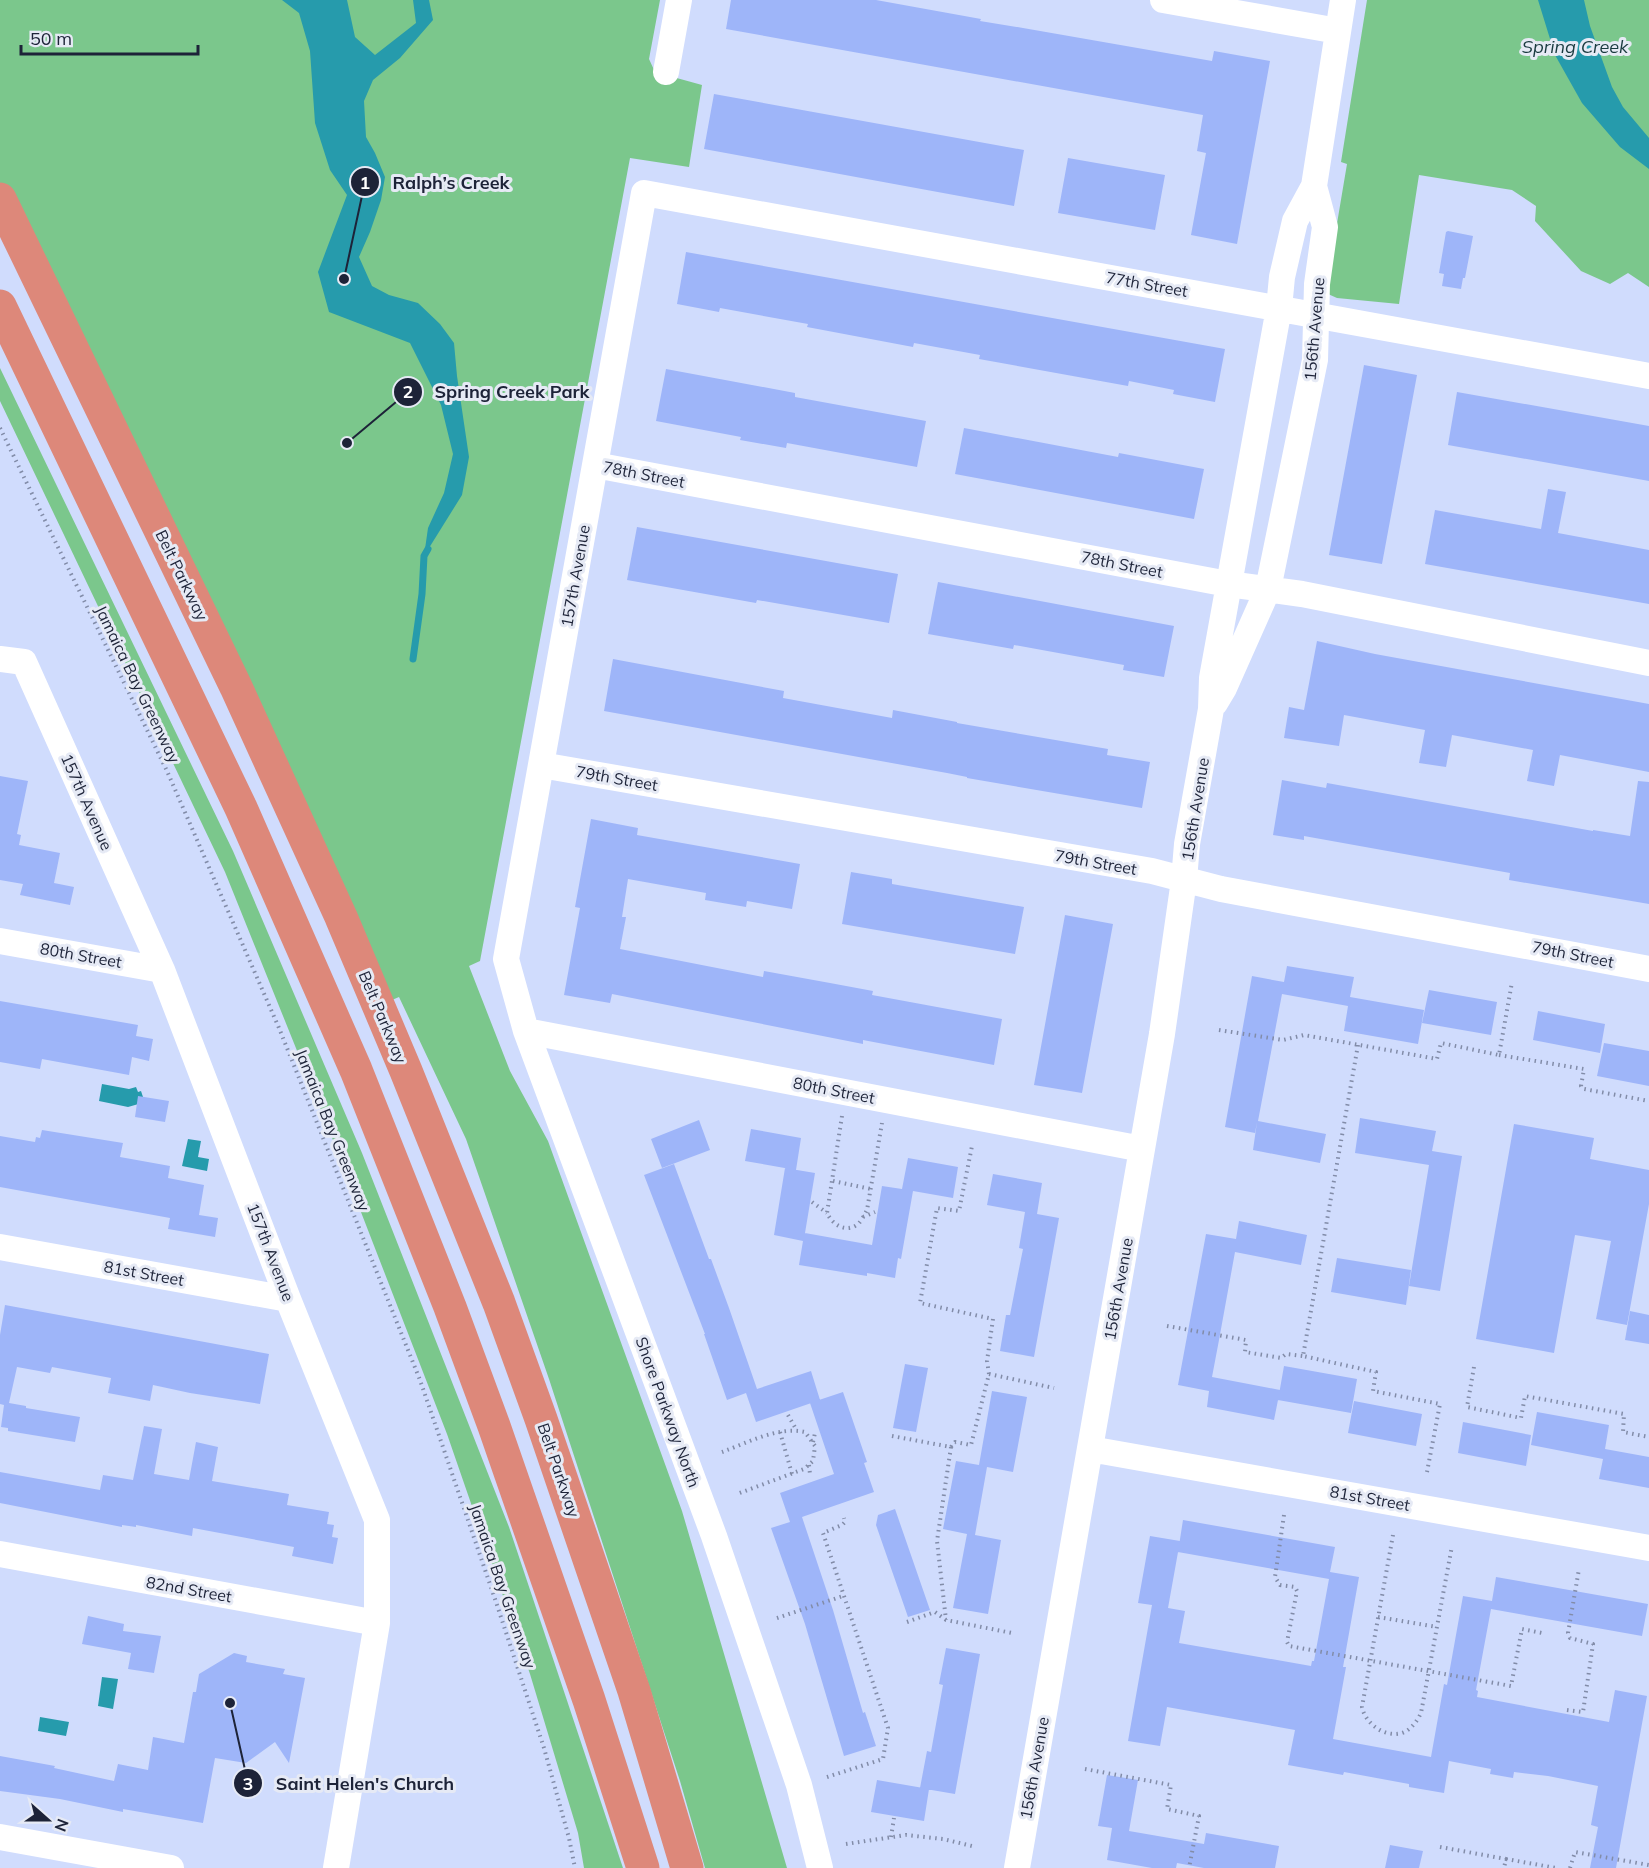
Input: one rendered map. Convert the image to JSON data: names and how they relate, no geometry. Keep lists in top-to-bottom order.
{
  "streets": {
    "highway": ["Belt Parkway"],
    "street": [
      "77th Street",
      "156th Avenue",
      "78th Street",
      "157th Avenue",
      "79th Street",
      "80th Street",
      "81st Street",
      "Shore Parkway North",
      "82nd Street"
    ],
    "path": ["Jamaica Bay Greenway"]
  },
  "crossings": [
    ["77th Street", "156th Avenue"],
    ["77th Street", "157th Avenue"],
    ["156th Avenue", "78th Street"],
    ["156th Avenue", "79th Street"],
    ["156th Avenue", "80th Street"],
    ["156th Avenue", "81st Street"],
    ["78th Street", "157th Avenue"],
    ["157th Avenue", "79th Street"],
    ["157th Avenue", "80th Street"],
    ["157th Avenue", "81st Street"],
    ["157th Avenue", "Shore Parkway North"],
    ["157th Avenue", "82nd Street"],
    ["80th Street", "Shore Parkway North"]
  ],
  "water": ["Spring Creek"],
  "places": ["Ralph’s Creek", "Spring Creek Park", "Saint Helen's Church"],
  "scale_bar": "50 m",
  "north": "right"
}
